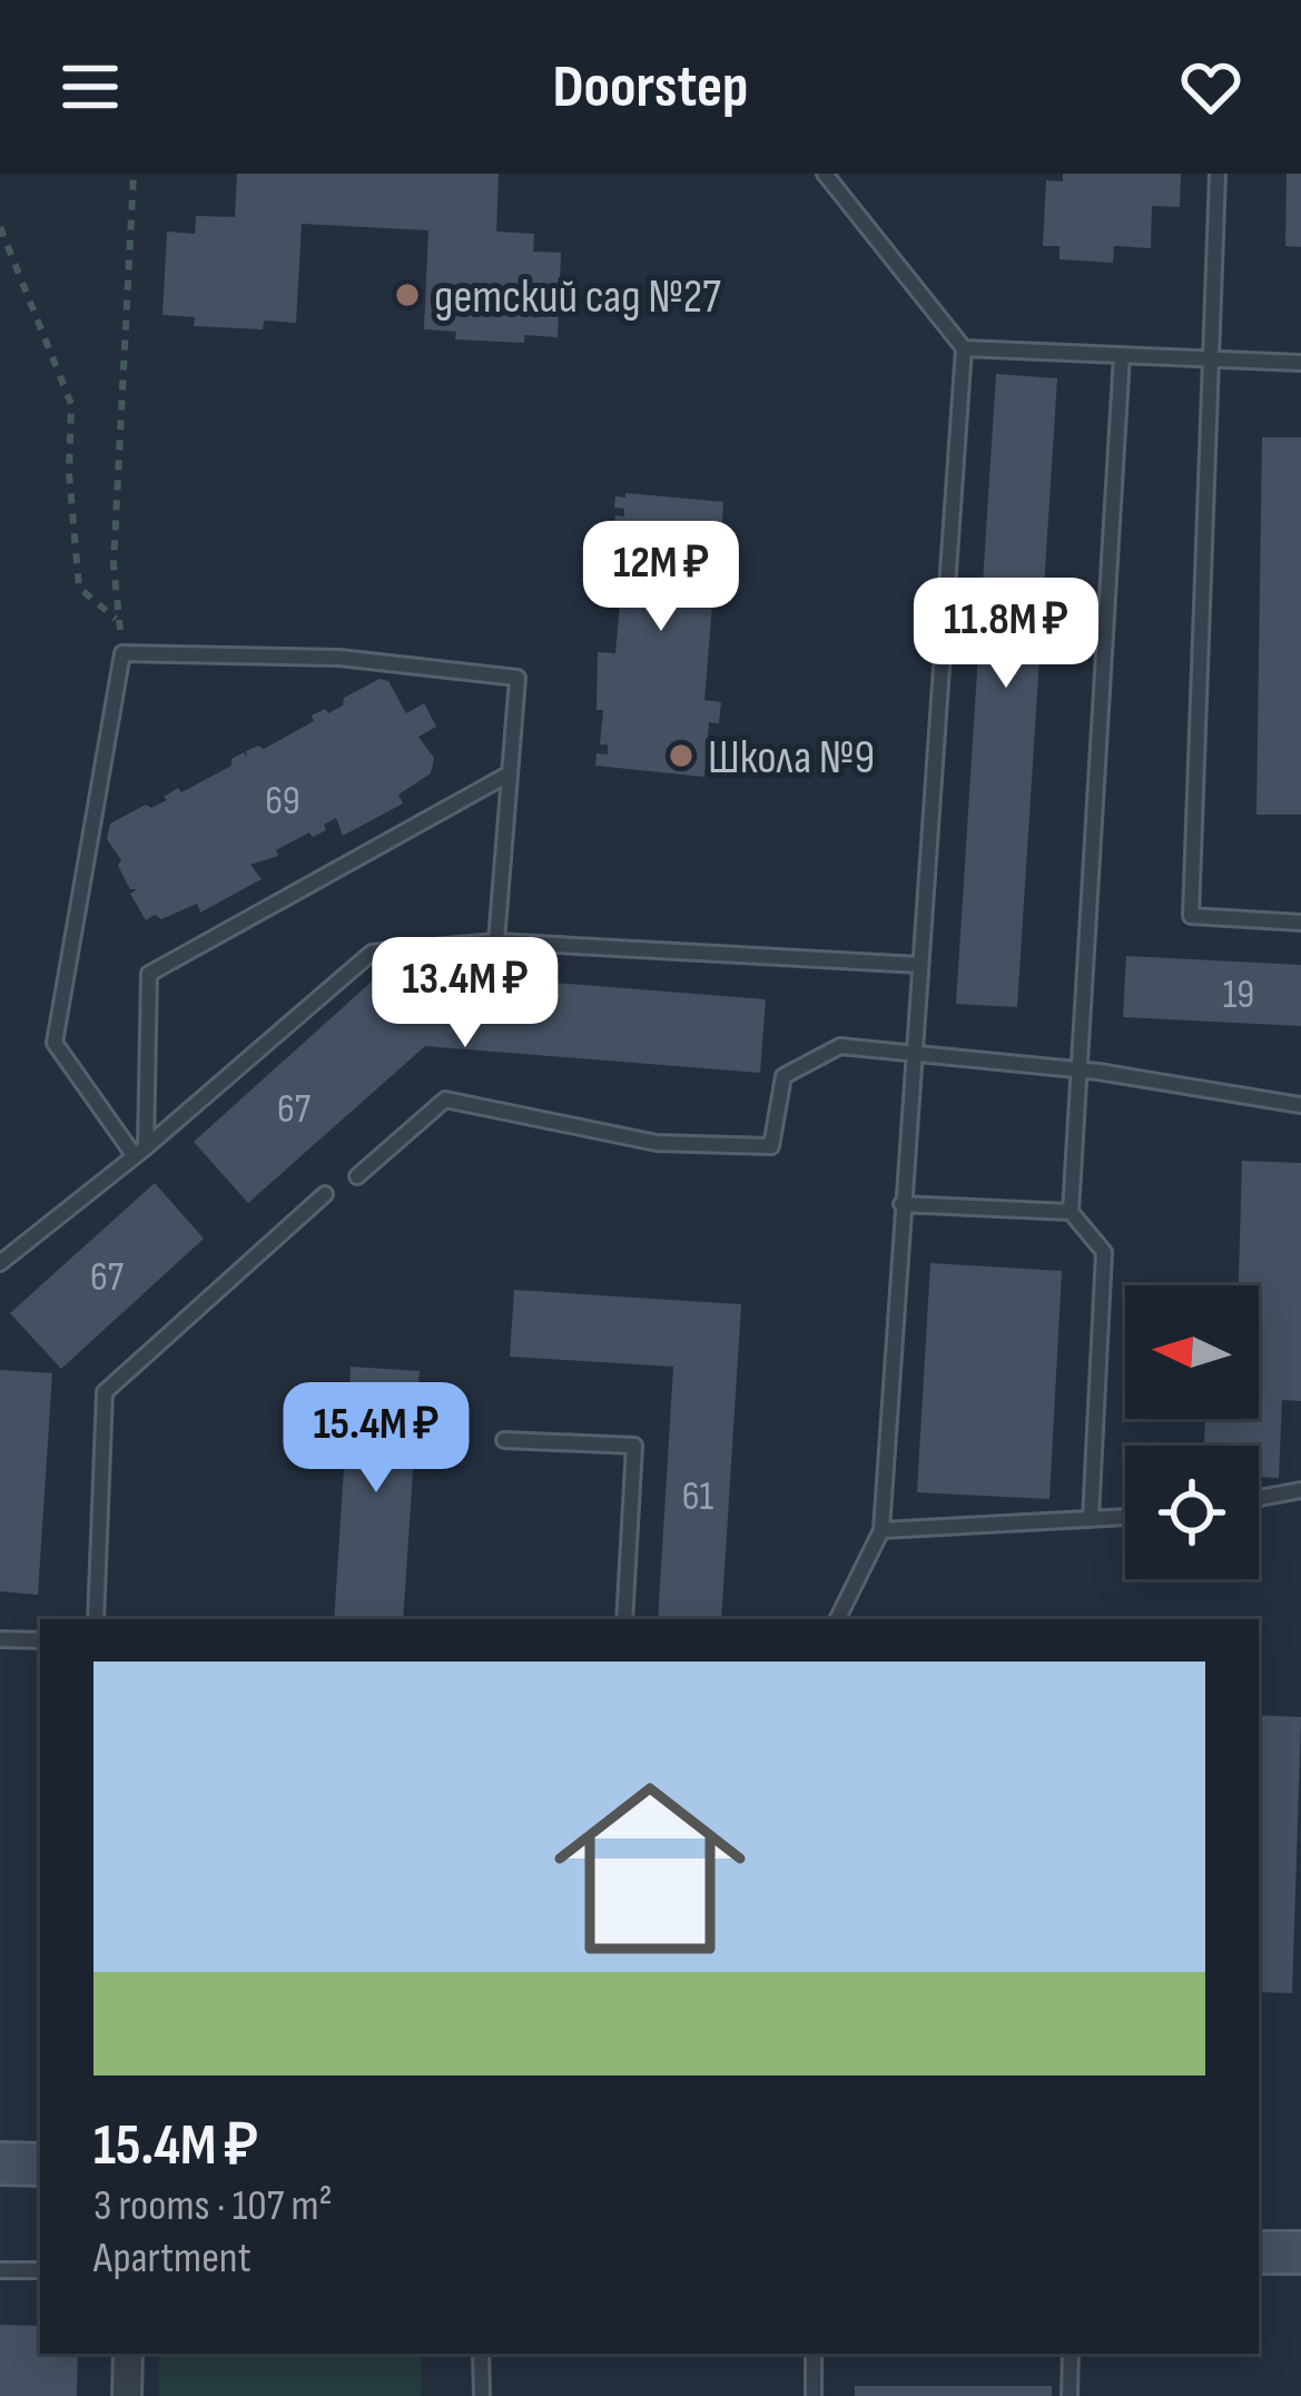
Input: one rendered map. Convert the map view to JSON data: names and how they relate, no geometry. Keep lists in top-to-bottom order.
{
  "places": ["детский сад №27", "Школа №9"],
  "house_numbers": [
    "69",
    "19",
    "67",
    "67",
    "61"
  ],
  "north": "left",
  "page": {
    "header": "Doorstep",
    "price": [
      "12M ₽",
      "11.8M ₽",
      "13.4M ₽",
      "15.4M ₽"
    ],
    "list": [
      {
        "name": "15.4M ₽",
        "note": "3 rooms · 107 m² · Apartment"
      }
    ]
  }
}
